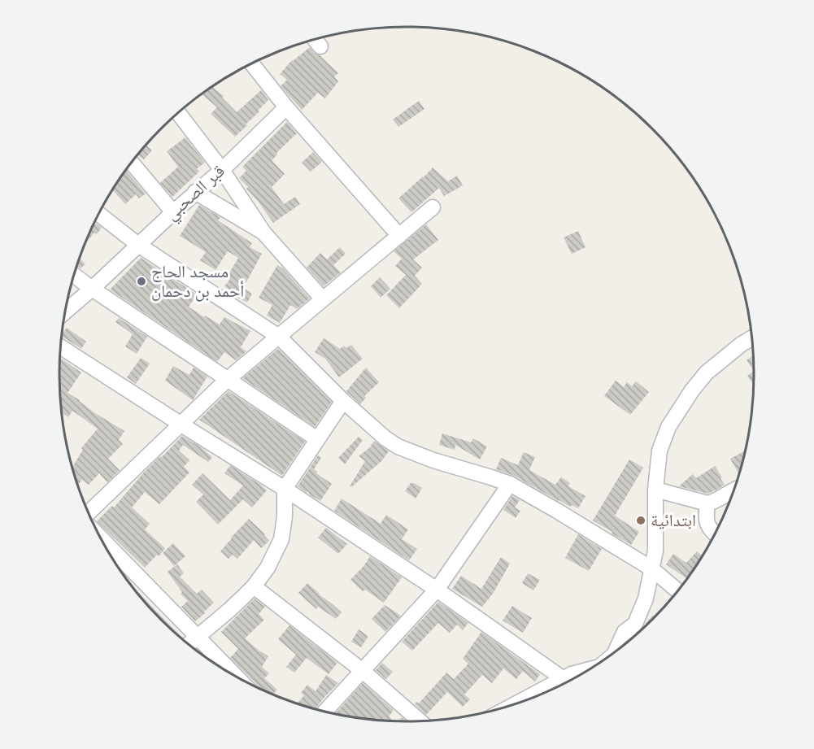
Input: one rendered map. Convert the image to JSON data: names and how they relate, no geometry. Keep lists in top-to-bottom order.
{
  "streets": {
    "street": ["قبر الصحبي"]
  },
  "places": ["مسجد الحاج أحمد بن دحمان", "ابتدائية"]
}
